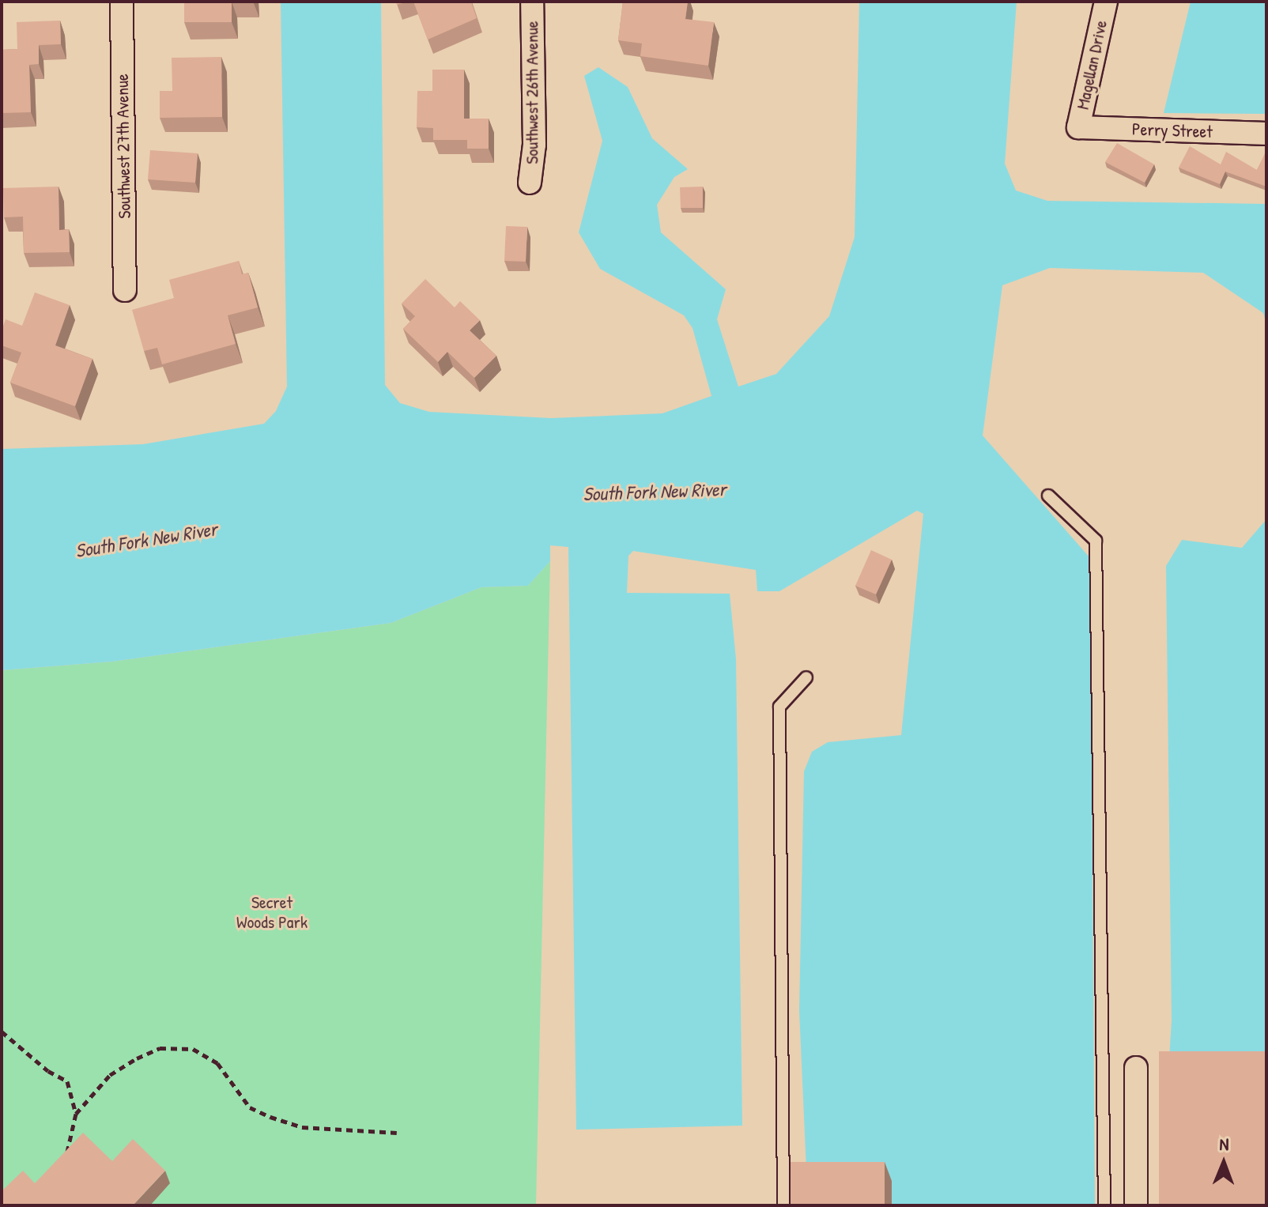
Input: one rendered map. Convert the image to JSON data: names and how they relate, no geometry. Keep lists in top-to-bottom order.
{
  "streets": {
    "street": [
      "Magellan Drive",
      "Southwest 26th Avenue",
      "Perry Street",
      "Southwest 27th Avenue"
    ]
  },
  "crossings": [
    ["Magellan Drive", "Perry Street"]
  ],
  "water": ["South Fork New River"],
  "parks": ["Secret Woods Park"],
  "north": "top"
}
